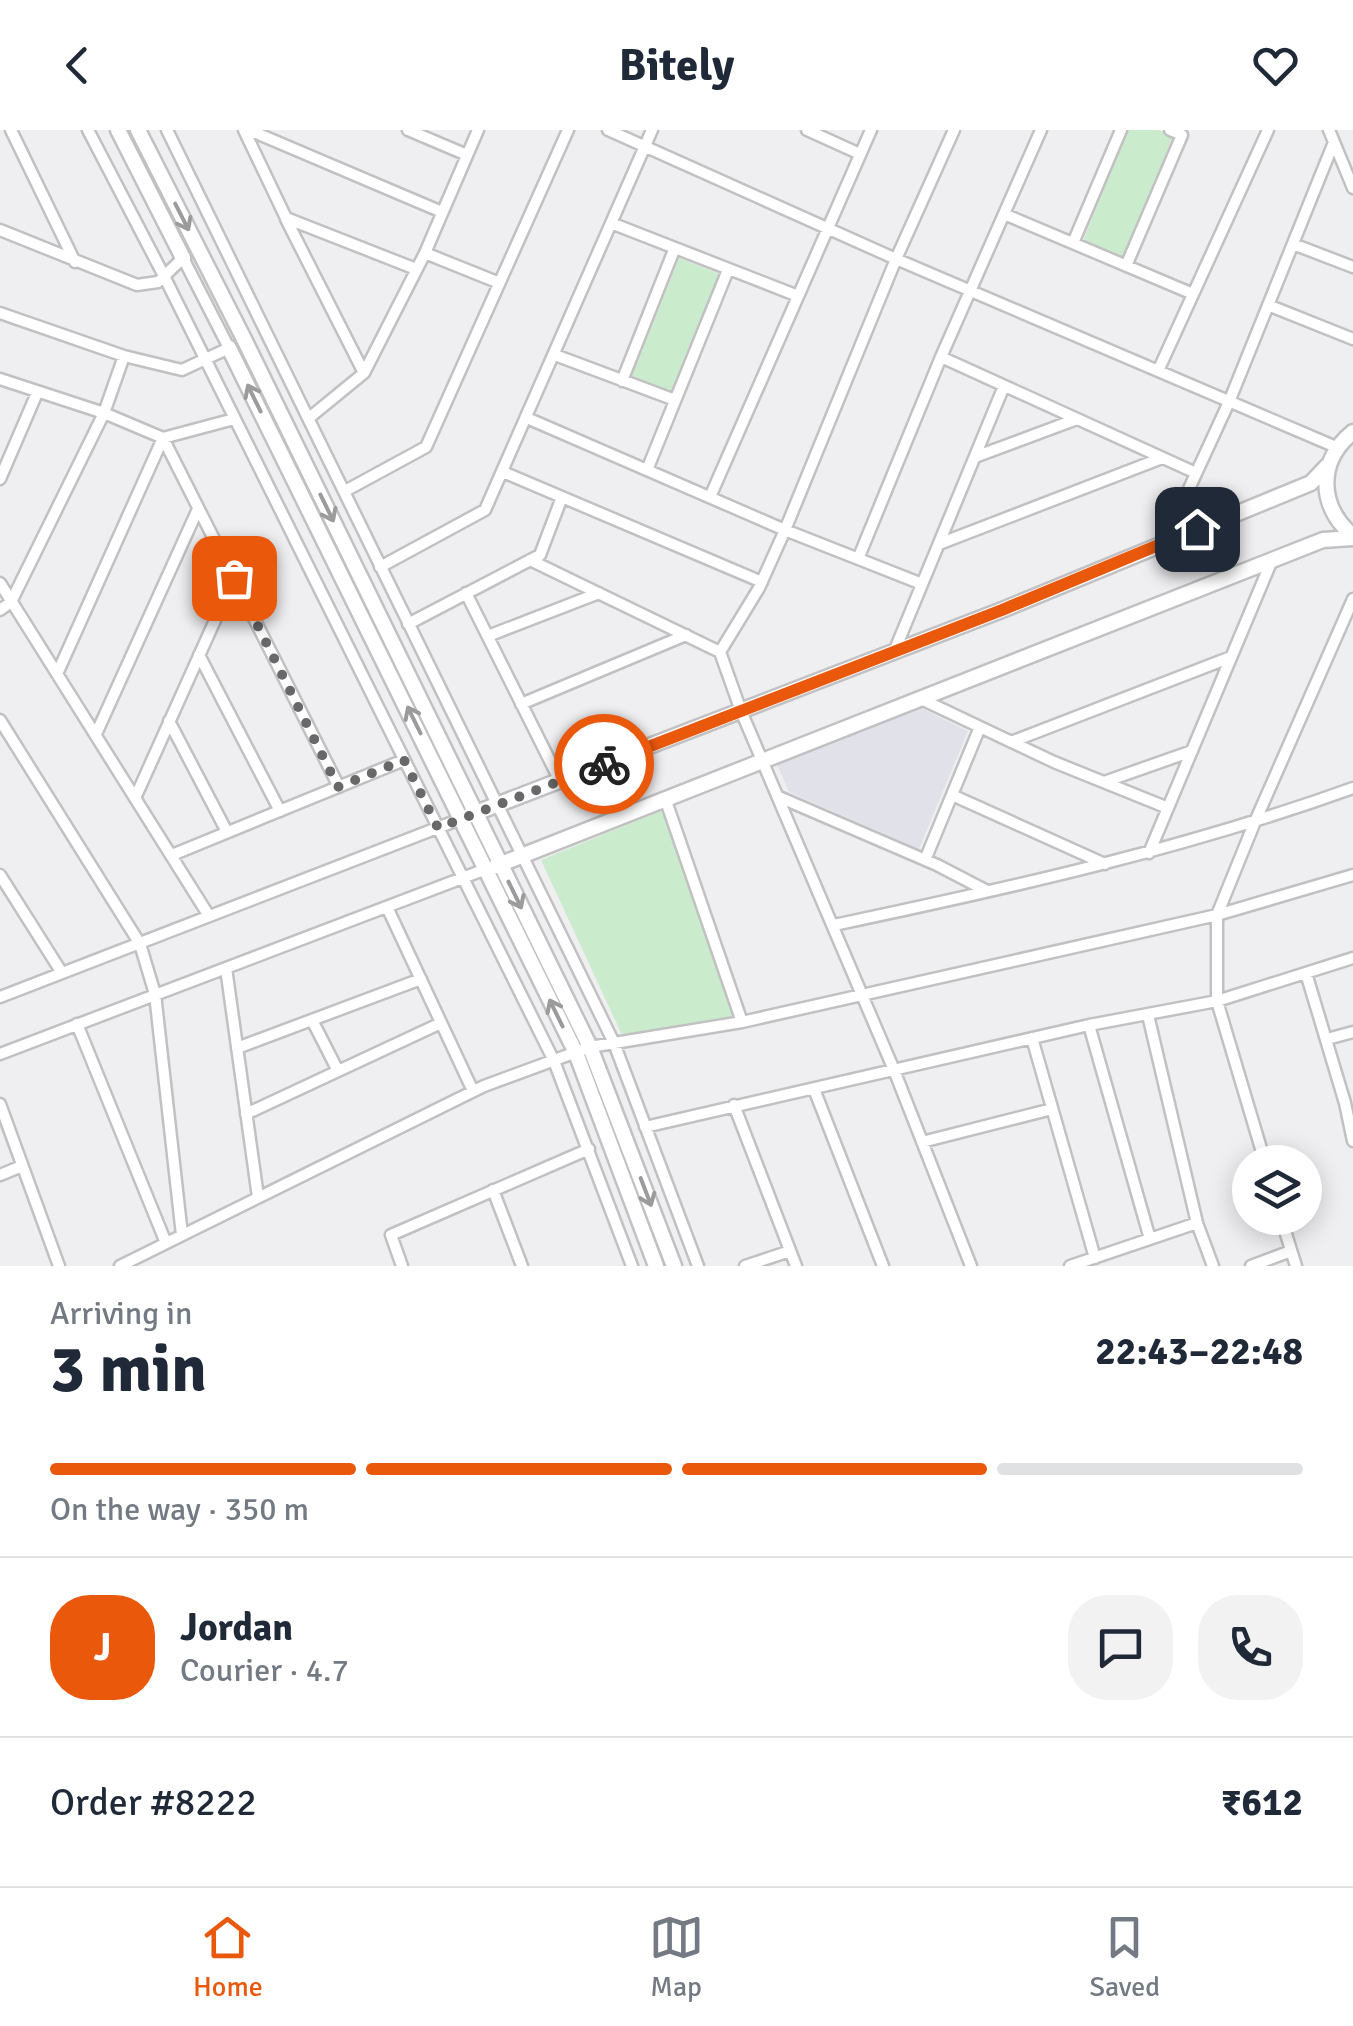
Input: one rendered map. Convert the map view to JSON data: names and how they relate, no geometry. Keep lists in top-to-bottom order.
{
  "page": {
    "header": "Bitely",
    "heading": ["3 min", "Arriving in", "22:43–22:48"],
    "panel": [
      "Jordan",
      "Courier · 4.7",
      "Order #8222",
      "₹612"
    ],
    "bar": "On the way · 350 m",
    "round": "J",
    "tabs": ["Home", "Map", "Saved"]
  }
}
